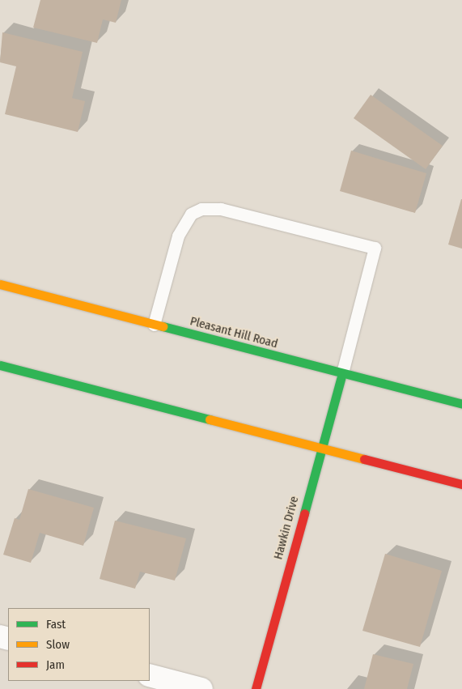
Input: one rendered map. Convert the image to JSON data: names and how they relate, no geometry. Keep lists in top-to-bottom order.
{
  "streets": {
    "main road": ["Pleasant Hill Road", "Hawkin Drive"]
  },
  "crossings": [
    ["Pleasant Hill Road", "Hawkin Drive"]
  ],
  "legend": ["Fast", "Slow", "Jam"]
}
